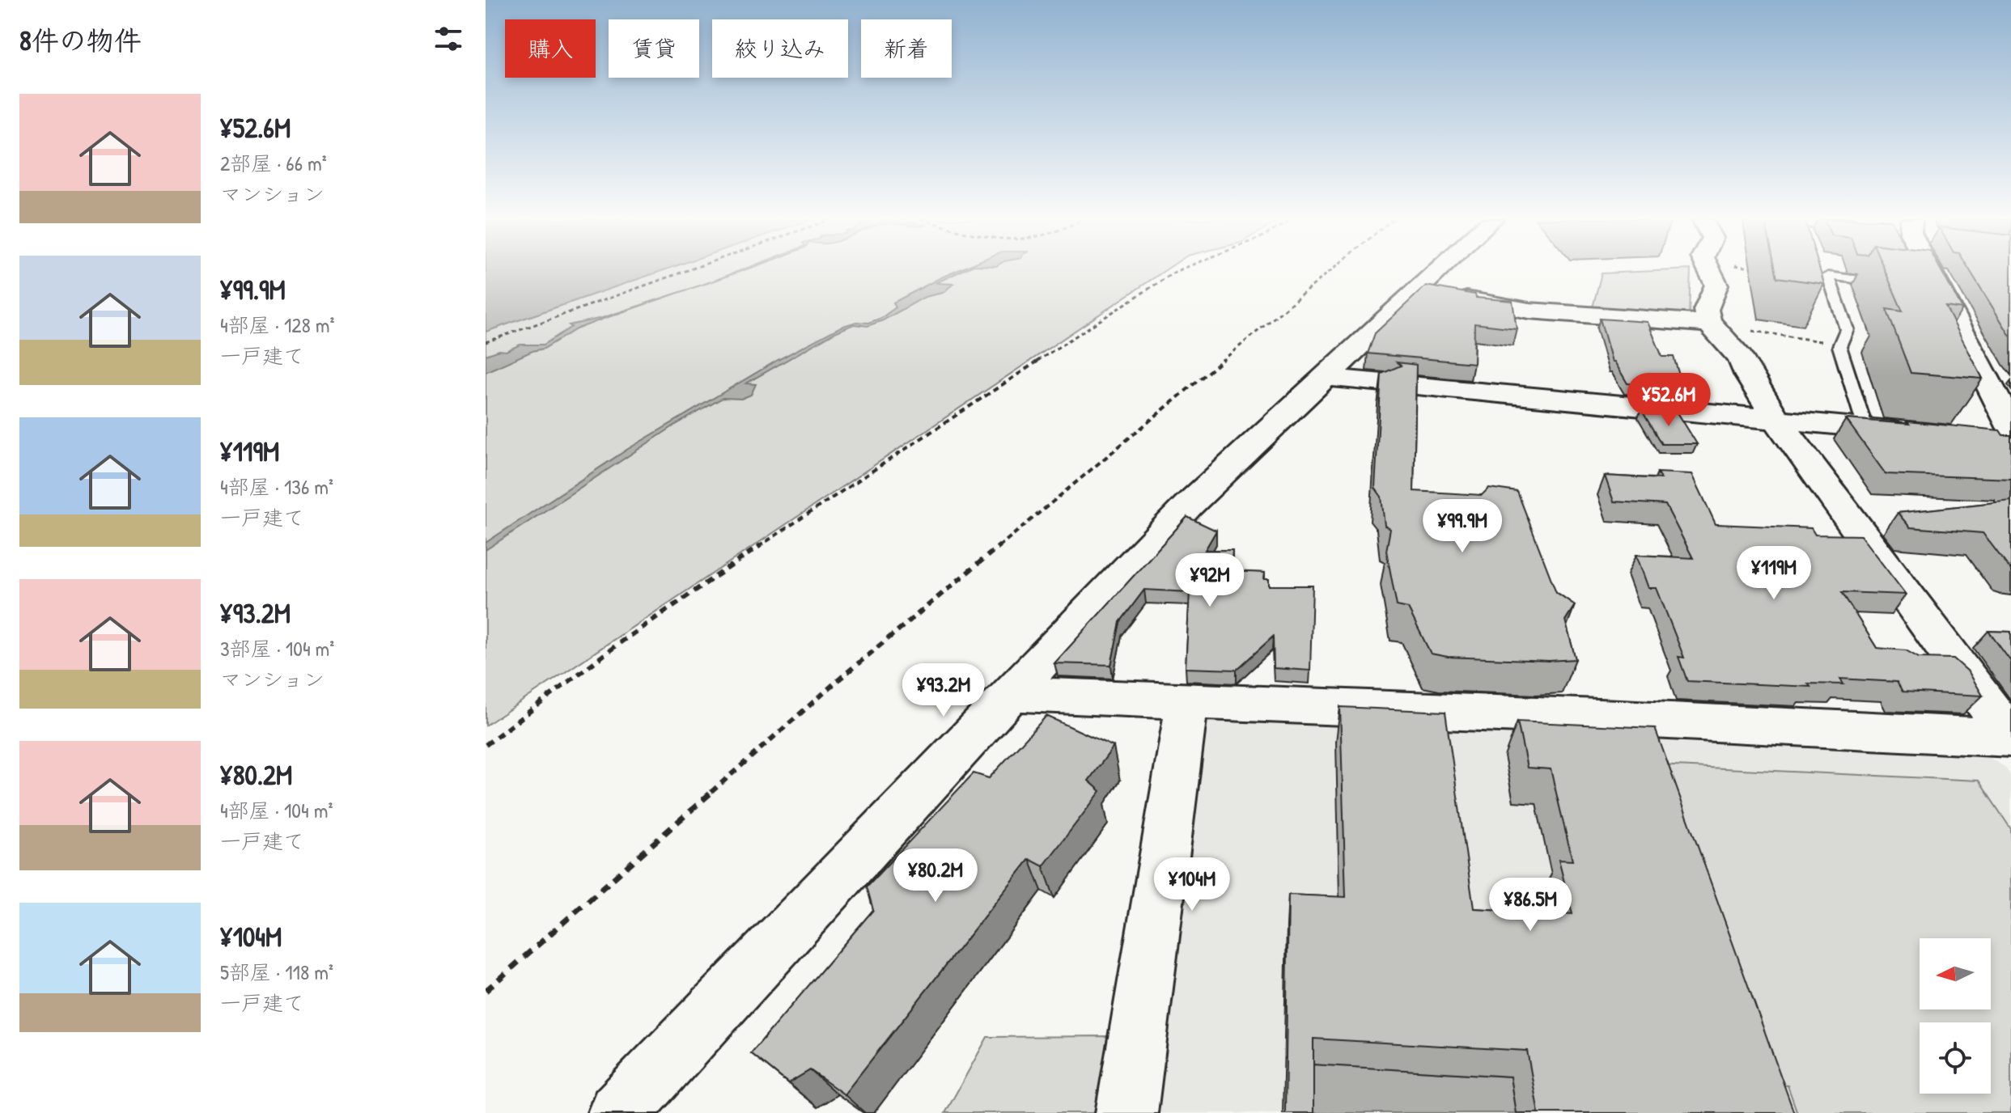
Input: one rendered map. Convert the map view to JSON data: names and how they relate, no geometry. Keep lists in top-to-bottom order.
{
  "north": "left",
  "page": {
    "heading": "8件の物件",
    "chip": [
      "購入",
      "賃貸",
      "絞り込み",
      "新着"
    ],
    "list": [
      {
        "name": "¥52.6M",
        "note": "2部屋 · 66 m² · マンション"
      },
      {
        "name": "¥99.9M",
        "note": "4部屋 · 128 m² · 一戸建て"
      },
      {
        "name": "¥119M",
        "note": "4部屋 · 136 m² · 一戸建て"
      },
      {
        "name": "¥93.2M",
        "note": "3部屋 · 104 m² · マンション"
      },
      {
        "name": "¥80.2M",
        "note": "4部屋 · 104 m² · 一戸建て"
      },
      {
        "name": "¥104M",
        "note": "5部屋 · 118 m² · 一戸建て"
      }
    ],
    "price": [
      "¥52.6M",
      "¥99.9M",
      "¥119M",
      "¥92M",
      "¥93.2M",
      "¥80.2M",
      "¥104M",
      "¥86.5M"
    ]
  }
}
